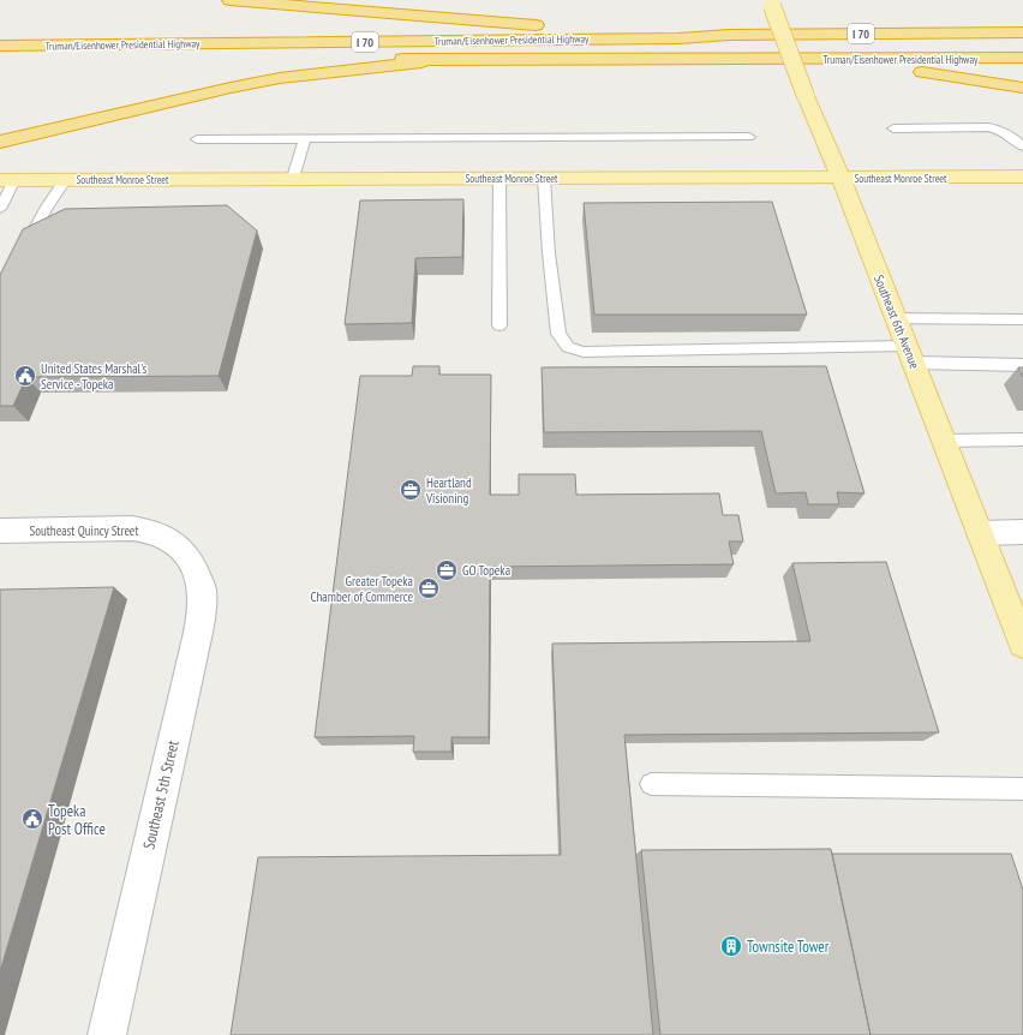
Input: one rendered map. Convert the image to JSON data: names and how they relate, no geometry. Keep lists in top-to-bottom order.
{
  "streets": {
    "highway": ["I 70", "Truman/Eisenhower Presidential Highway"],
    "main road": ["Southeast Monroe Street", "Southeast 6th Avenue"],
    "street": ["Southeast Quincy Street", "Southeast 5th Street"]
  },
  "crossings": [
    ["Southeast Monroe Street", "Southeast 6th Avenue"],
    ["Southeast Quincy Street", "Southeast 5th Street"]
  ],
  "places": {
    "public building": ["United States Marshal's Service - Topeka", "Topeka Post Office"],
    "office": ["Heartland Visioning", "GO Topeka", "Greater Topeka Chamber of Commerce"],
    "building": ["Townsite Tower"]
  }
}
